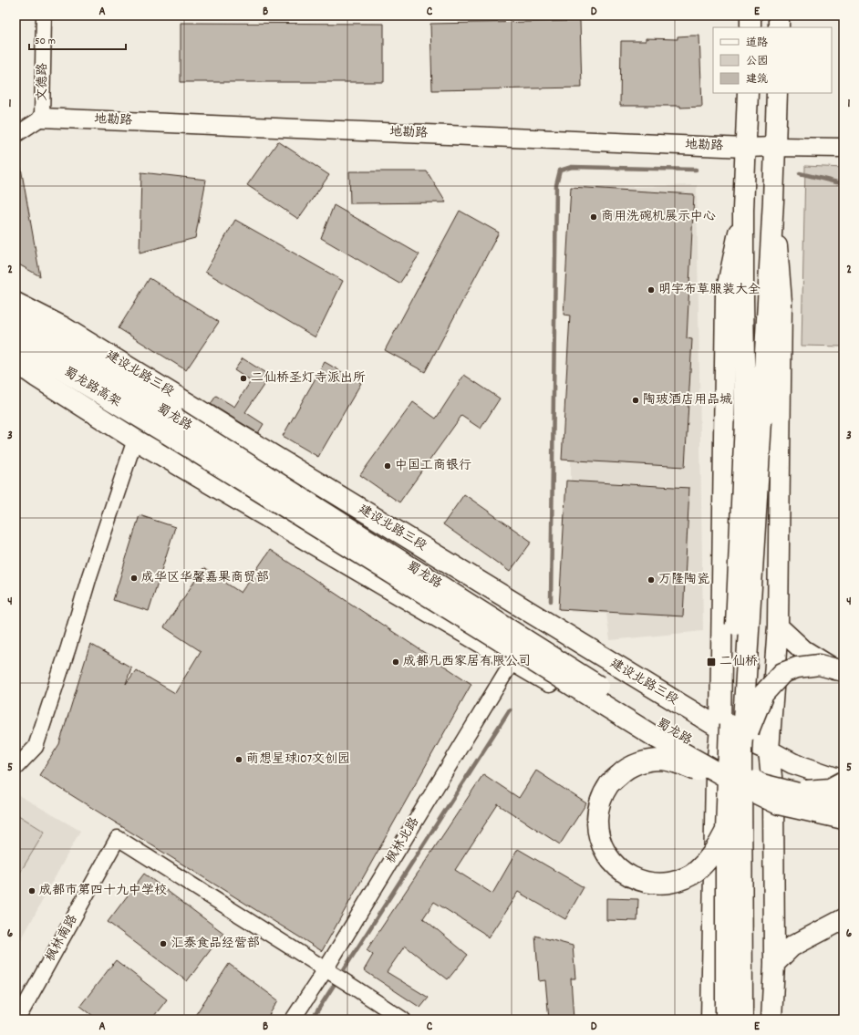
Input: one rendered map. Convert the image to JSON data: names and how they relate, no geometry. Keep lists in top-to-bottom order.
{
  "streets": {
    "main road": ["建设北路三段", "蜀龙路高架", "蜀龙路"],
    "street": [
      "文德路",
      "地勘路",
      "枫林北路",
      "枫林南路"
    ]
  },
  "crossings": [
    ["文德路", "地勘路"],
    ["蜀龙路高架", "蜀龙路"],
    ["枫林北路", "枫林南路"]
  ],
  "places": {
    "other": [
      "商用洗碗机展示中心",
      "明宇布草服装大全",
      "二仙桥圣灯寺派出所",
      "陶玻酒店用品城",
      "中国工商银行",
      "成华区华馨嘉果商贸部",
      "万隆陶瓷",
      "成都凡西家居有限公司",
      "萌想星球107文创园",
      "成都市第四十九中学校",
      "汇泰食品经营部"
    ],
    "transit": ["二仙桥"]
  },
  "legend": ["道路", "公园", "建筑"],
  "scale_bar": "50 m",
  "grid": {
    "columns": [
      "A",
      "B",
      "C",
      "D",
      "E"
    ],
    "rows": [
      "1",
      "2",
      "3",
      "4",
      "5",
      "6"
    ]
  }
}
